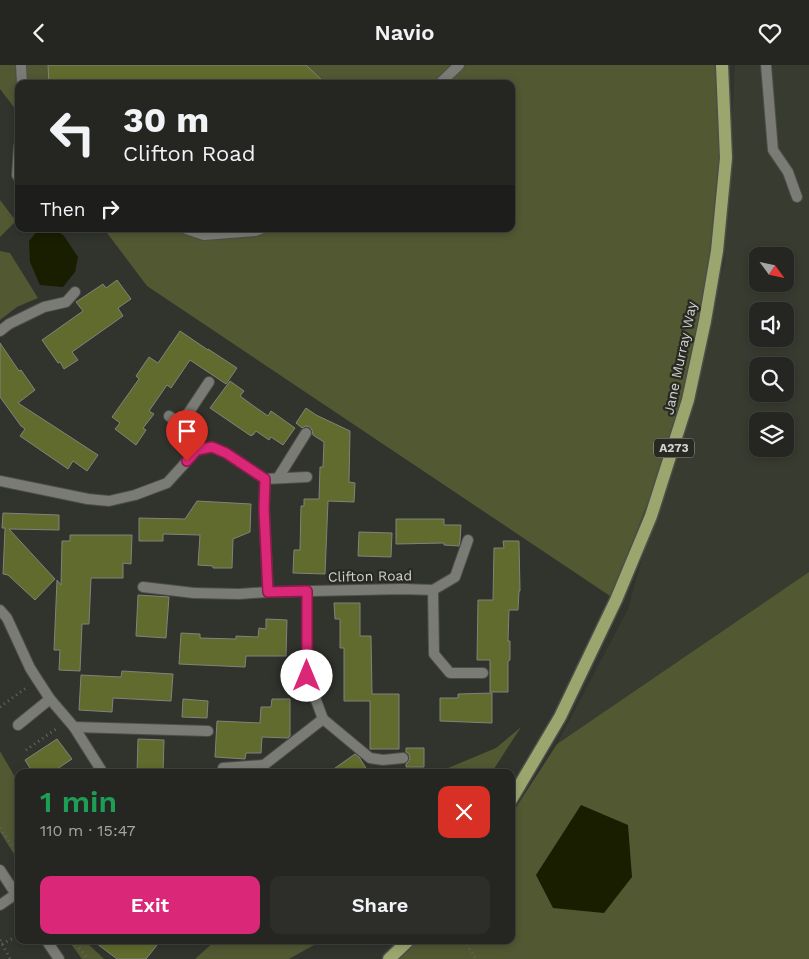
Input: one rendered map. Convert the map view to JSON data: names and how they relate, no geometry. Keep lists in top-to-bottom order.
{
  "streets": {
    "main road": ["Jane Murray Way", "A273"],
    "street": ["Clifton Road"]
  },
  "north": "bottom right",
  "page": {
    "header": "Navio",
    "turn": ["30 m", "Clifton Road"],
    "then": "Then",
    "heading": ["1 min", "110 m · 15:47"],
    "buttons": ["Exit", "Share"]
  }
}
